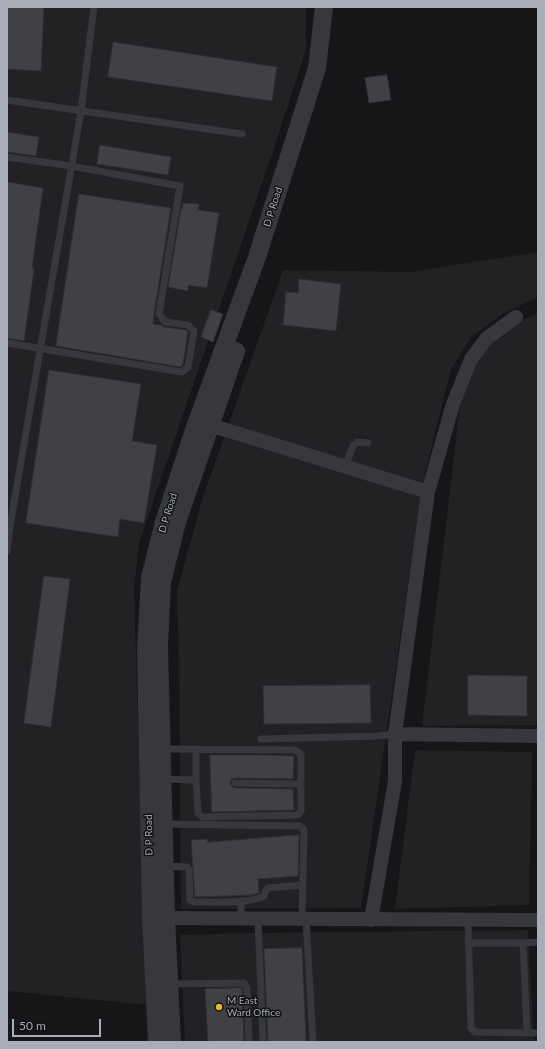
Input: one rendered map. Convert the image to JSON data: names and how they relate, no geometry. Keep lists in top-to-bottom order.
{
  "streets": {
    "street": ["D P Road"]
  },
  "places": ["M East Ward Office"],
  "scale_bar": "50 m"
}
